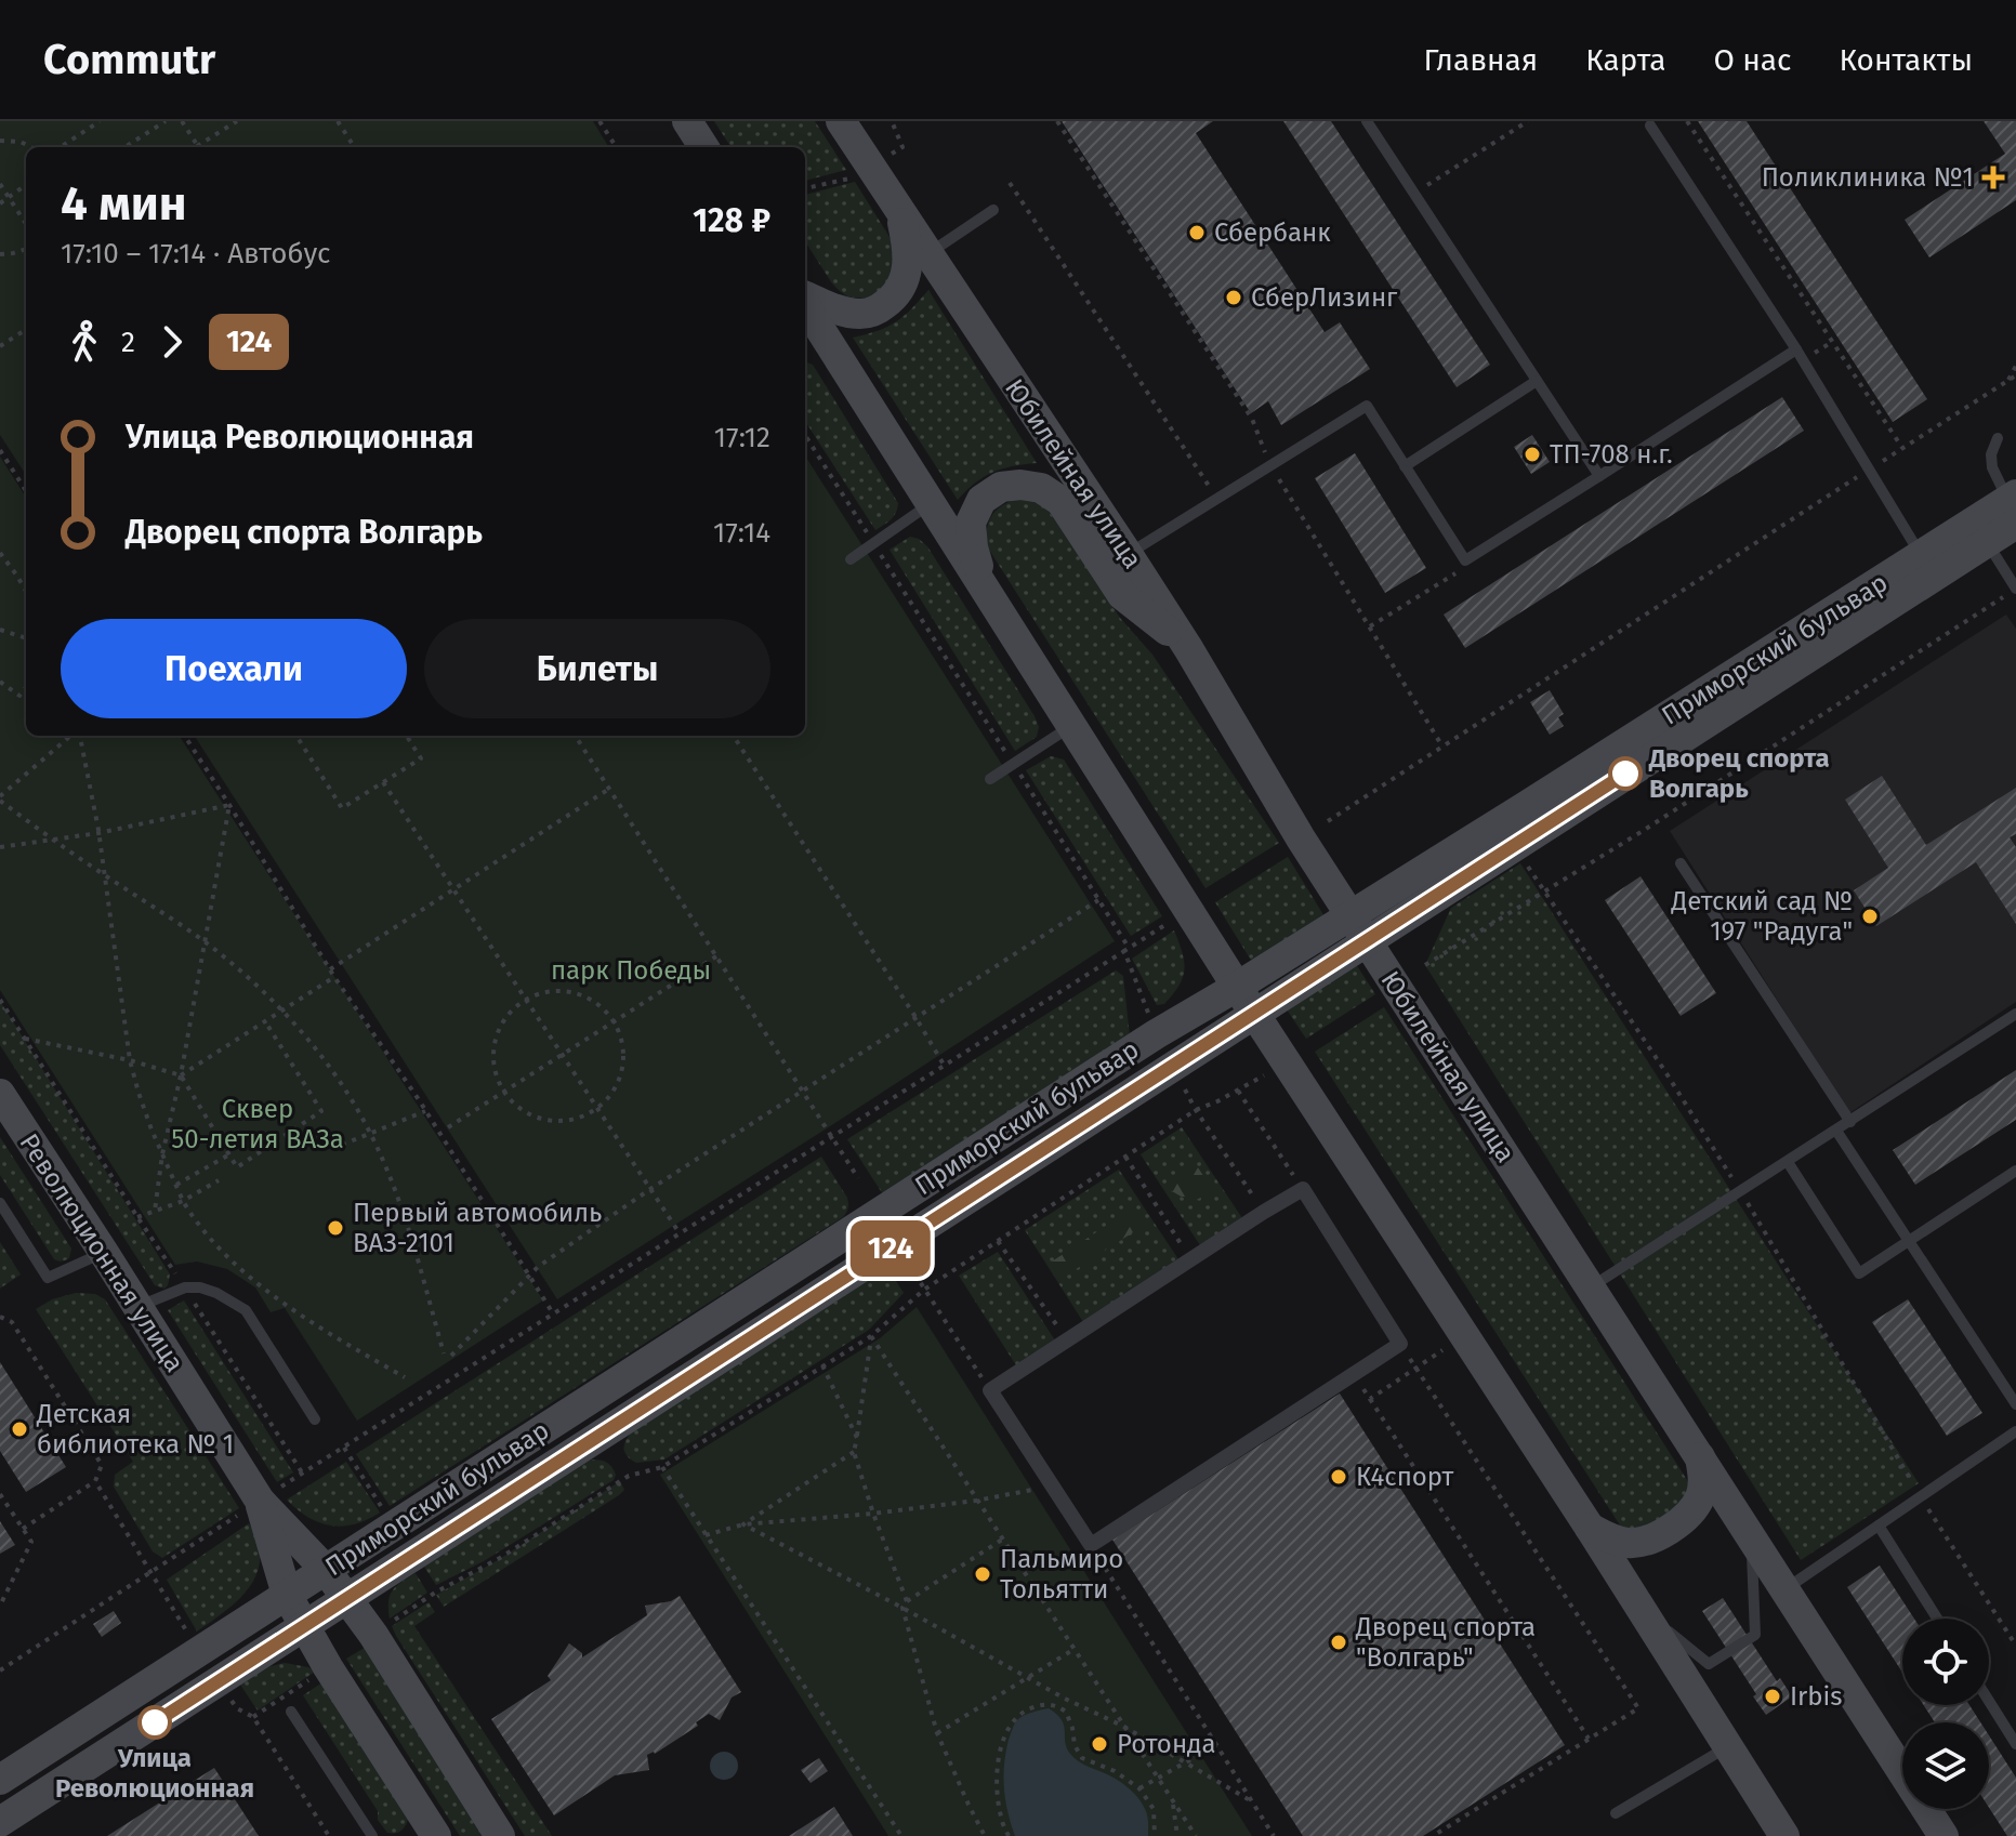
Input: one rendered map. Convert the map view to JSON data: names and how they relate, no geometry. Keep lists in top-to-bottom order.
{
  "streets": {
    "main road": ["Юбилейная улица", "Приморский бульвар", "Революционная улица"]
  },
  "crossings": [
    ["Юбилейная улица", "Приморский бульвар"],
    ["Приморский бульвар", "Революционная улица"]
  ],
  "parks": ["парк Победы", "Сквер 50-летия ВАЗа"],
  "places": {
    "health": ["Поликлиника №1"],
    "other": [
      "Сбербанк",
      "СберЛизинг",
      "ТП-708 н.г.",
      "Дворец спорта Волгарь",
      "Детский сад № 197 \"Радуга\"",
      "Первый автомобиль ВАЗ-2101",
      "Детская библиотека № 1",
      "К4спорт",
      "Пальмиро Тольятти",
      "Дворец спорта \"Волгарь\"",
      "Irbis",
      "Улица Революционная",
      "Ротонда"
    ]
  },
  "lines": ["bus line 124"],
  "page": {
    "header": "Commutr",
    "nav": [
      "Главная",
      "Карта",
      "О нас",
      "Контакты"
    ],
    "on_map": "124",
    "heading": ["4 мин", "17:10 – 17:14 · Автобус", "128 ₽"],
    "legs": ["2", "124"],
    "list": [
      {
        "name": "Улица Революционная",
        "value": "17:12"
      },
      {
        "name": "Дворец спорта Волгарь",
        "value": "17:14"
      }
    ],
    "buttons": ["Поехали", "Билеты"]
  }
}
